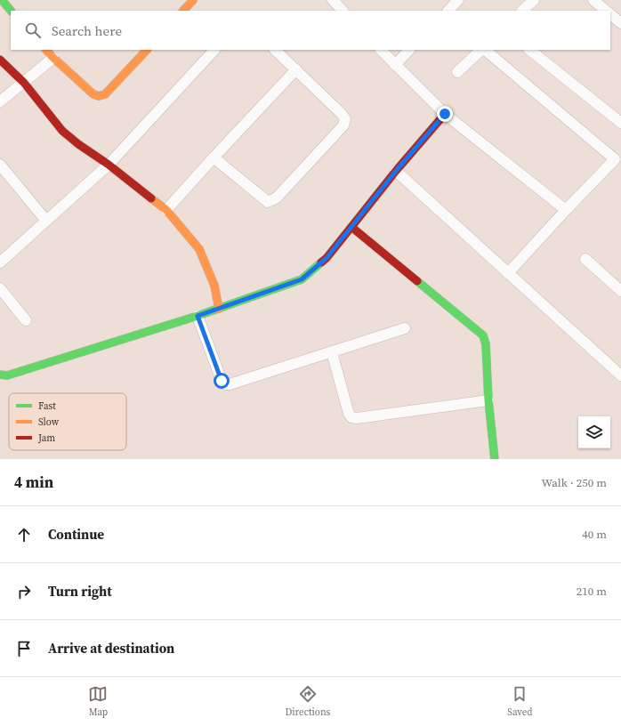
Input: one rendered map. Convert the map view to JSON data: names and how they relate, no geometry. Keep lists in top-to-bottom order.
{
  "legend": ["Fast", "Slow", "Jam"],
  "page": {
    "search": "Search here",
    "heading": ["4 min", "Walk · 250 m"],
    "list": [
      ["Continue", "40 m"],
      ["Turn right", "210 m"],
      "Arrive at destination"
    ],
    "nav": ["Map", "Directions", "Saved"]
  }
}
